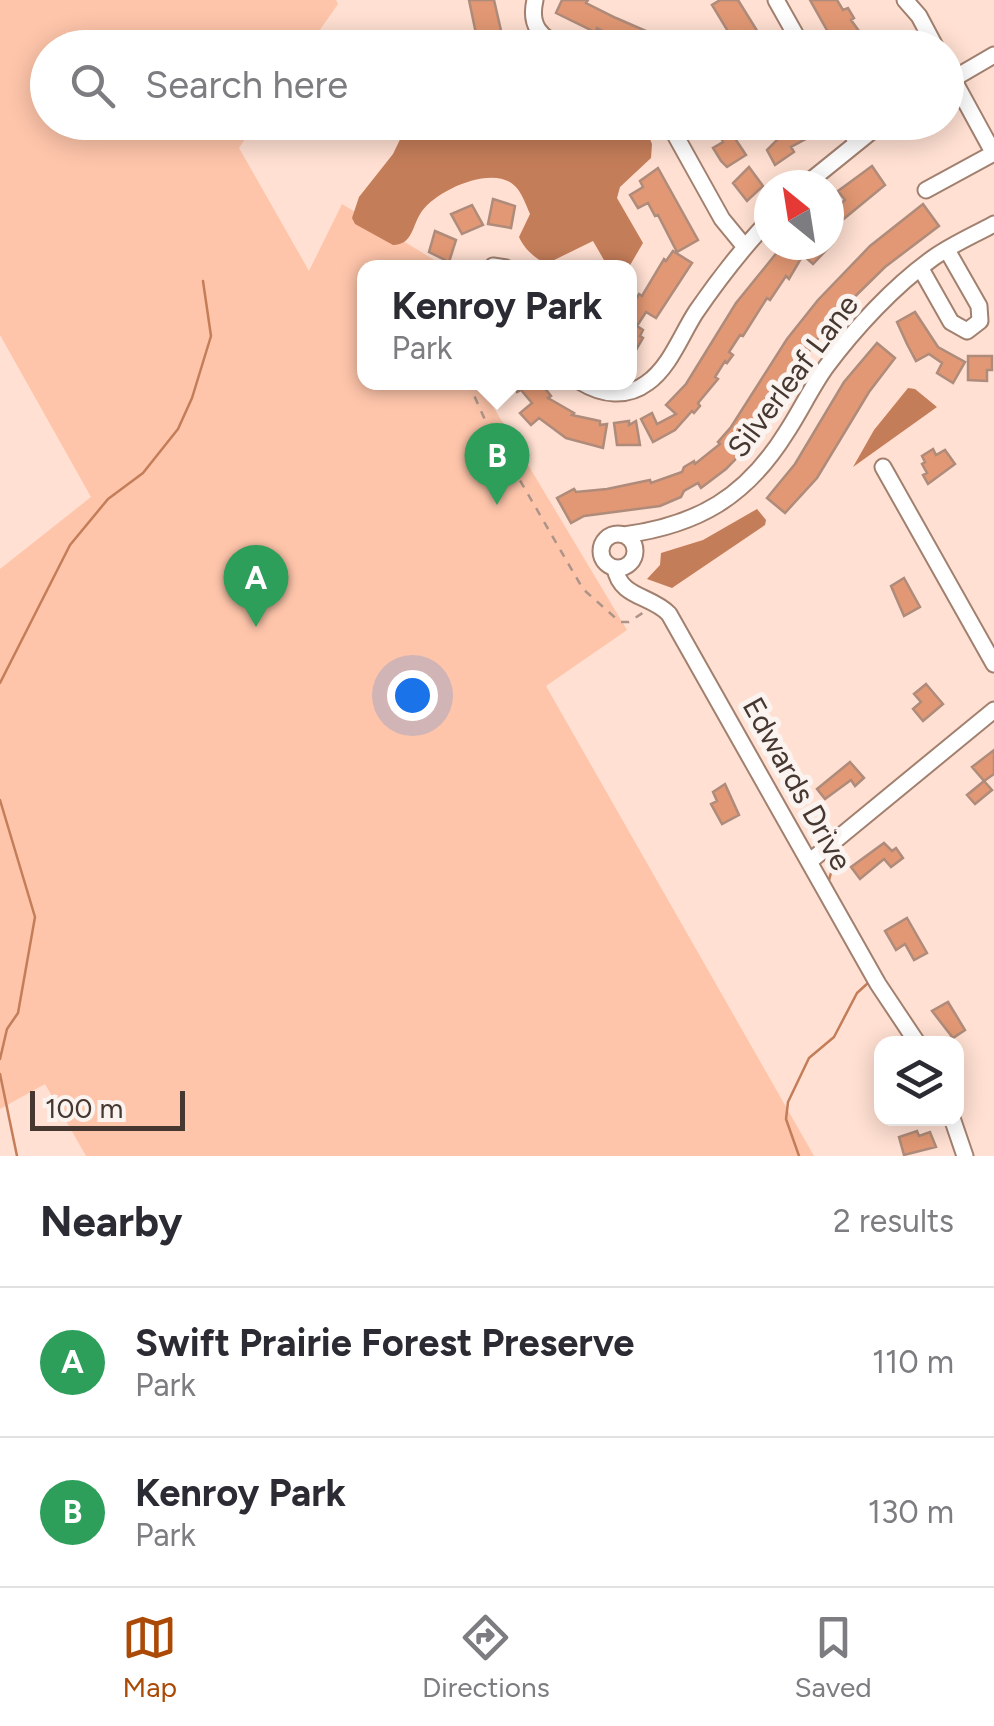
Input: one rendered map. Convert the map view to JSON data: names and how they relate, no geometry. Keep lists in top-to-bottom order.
{
  "streets": {
    "street": ["Silverleaf Lane", "Edwards Drive"]
  },
  "crossings": [
    ["Silverleaf Lane", "Edwards Drive"]
  ],
  "scale_bar": "100 m",
  "north": "top left",
  "page": {
    "search": "Search here",
    "popup": ["Kenroy Park", "Park"],
    "pins": ["B", "A"],
    "scale": "100 m",
    "heading": ["Nearby", "2 results"],
    "list": [
      {
        "mark": "A",
        "name": "Swift Prairie Forest Preserve",
        "note": "Park",
        "value": "110 m"
      },
      {
        "mark": "B",
        "name": "Kenroy Park",
        "note": "Park",
        "value": "130 m"
      }
    ],
    "nav": ["Map", "Directions", "Saved"]
  }
}
